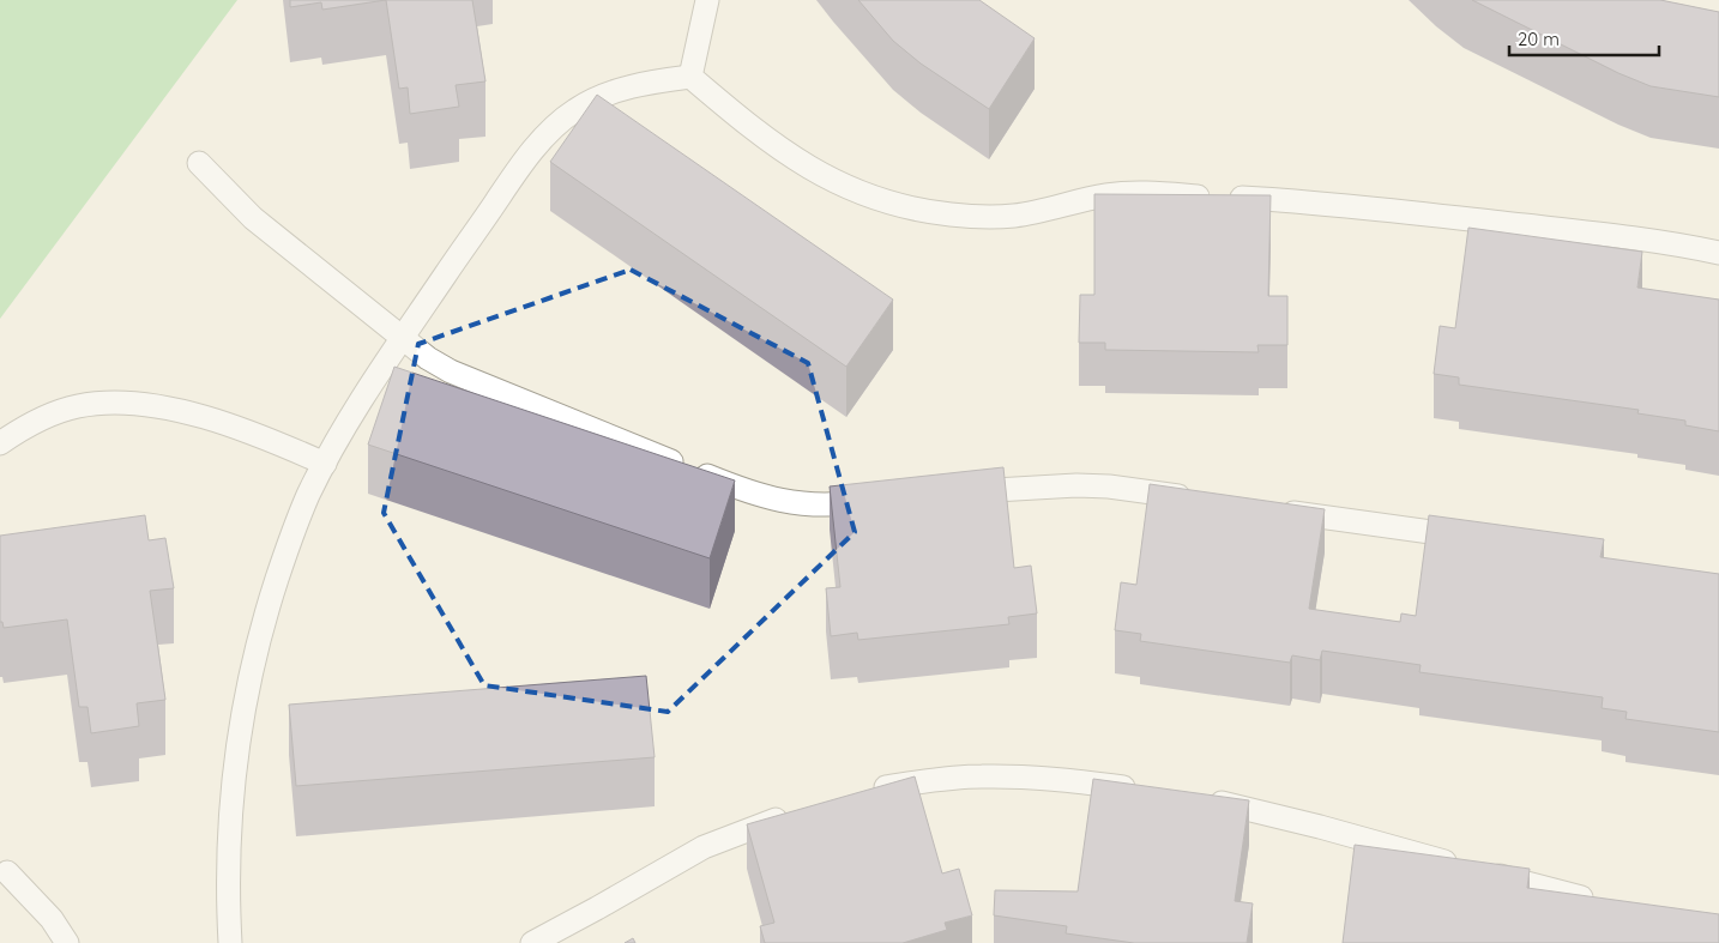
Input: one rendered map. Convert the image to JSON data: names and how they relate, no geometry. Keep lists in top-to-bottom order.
{
  "scale_bar": "20 m"
}
